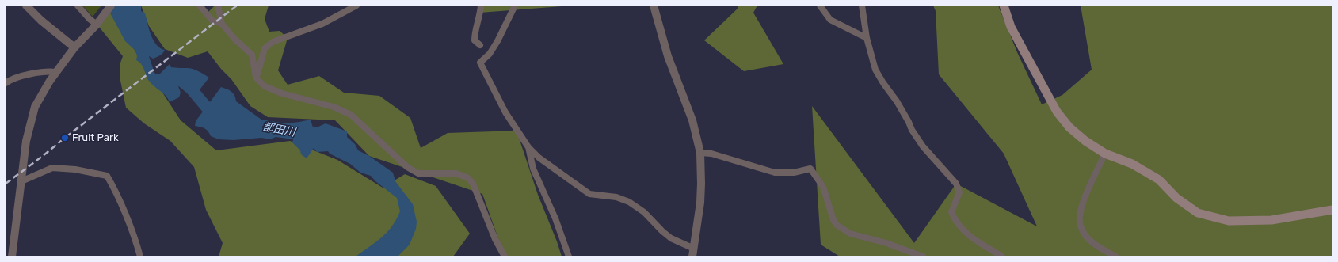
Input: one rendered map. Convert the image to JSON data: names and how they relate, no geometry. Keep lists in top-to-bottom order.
{
  "water": ["都田川"],
  "places": ["Fruit Park"]
}
